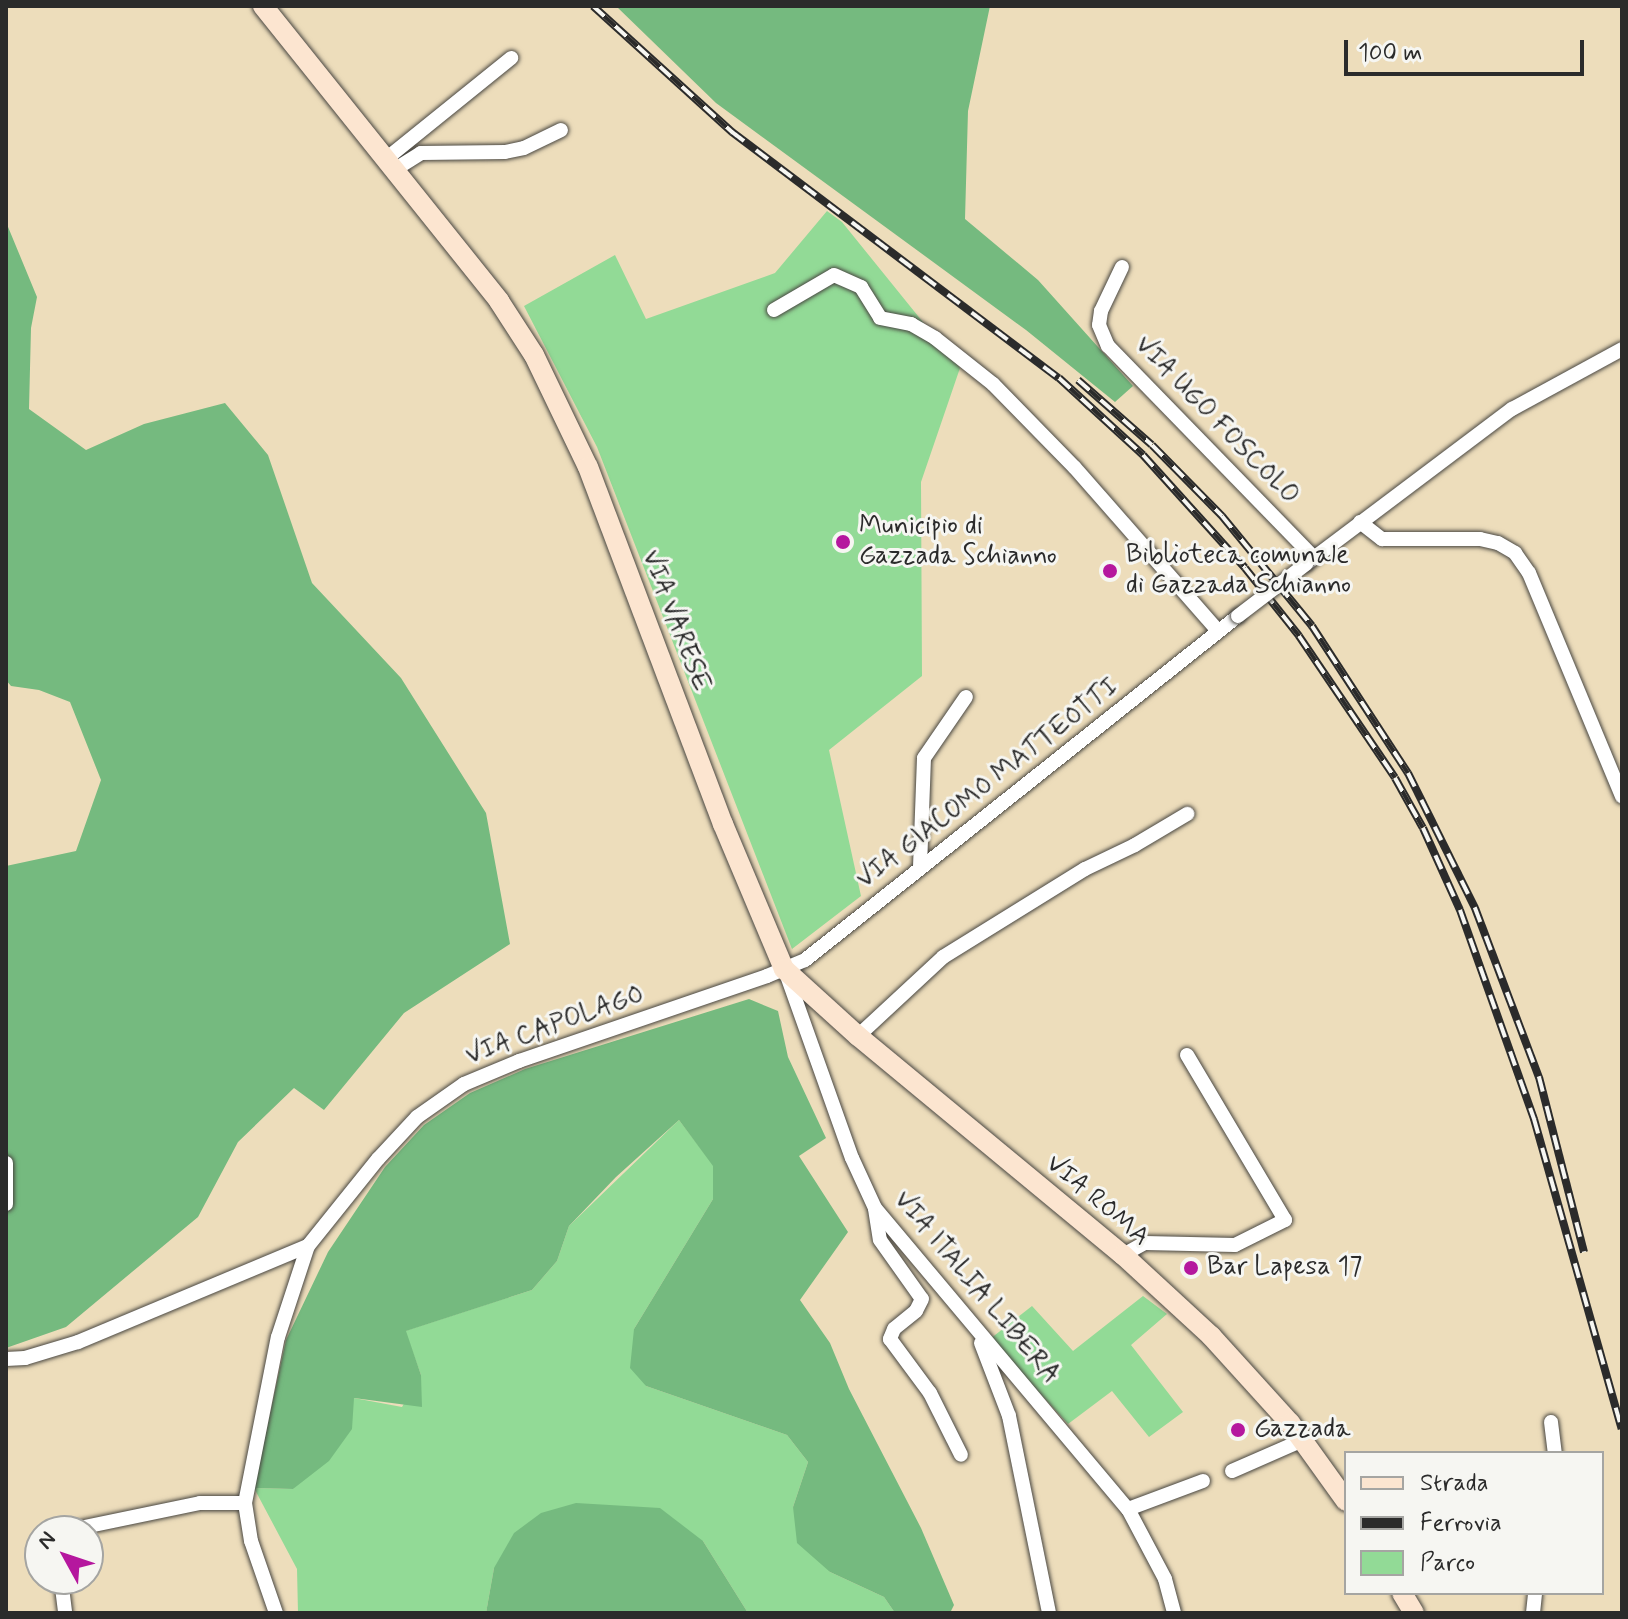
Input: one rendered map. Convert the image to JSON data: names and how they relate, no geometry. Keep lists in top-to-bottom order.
{
  "streets": {
    "main road": ["VIA VARESE", "VIA ROMA"],
    "street": [
      "VIA UGO FOSCOLO",
      "VIA GIACOMO MATTEOTTI",
      "VIA CAPOLAGO",
      "VIA ITALIA LIBERA"
    ]
  },
  "crossings": [
    ["VIA UGO FOSCOLO", "VIA GIACOMO MATTEOTTI"],
    ["VIA VARESE", "VIA GIACOMO MATTEOTTI"],
    ["VIA VARESE", "VIA CAPOLAGO"],
    ["VIA VARESE", "VIA ROMA"],
    ["VIA VARESE", "VIA ITALIA LIBERA"],
    ["VIA GIACOMO MATTEOTTI", "VIA CAPOLAGO"],
    ["VIA GIACOMO MATTEOTTI", "VIA ROMA"],
    ["VIA GIACOMO MATTEOTTI", "VIA ITALIA LIBERA"],
    ["VIA CAPOLAGO", "VIA ROMA"],
    ["VIA CAPOLAGO", "VIA ITALIA LIBERA"],
    ["VIA ROMA", "VIA ITALIA LIBERA"]
  ],
  "places": [
    "Municipio di Gazzada Schianno",
    "Biblioteca comunale di Gazzada Schianno",
    "Bar Lapesa 17",
    "Gazzada"
  ],
  "legend": ["Strada", "Ferrovia", "Parco"],
  "scale_bar": "100 m",
  "north": "top left"
}
